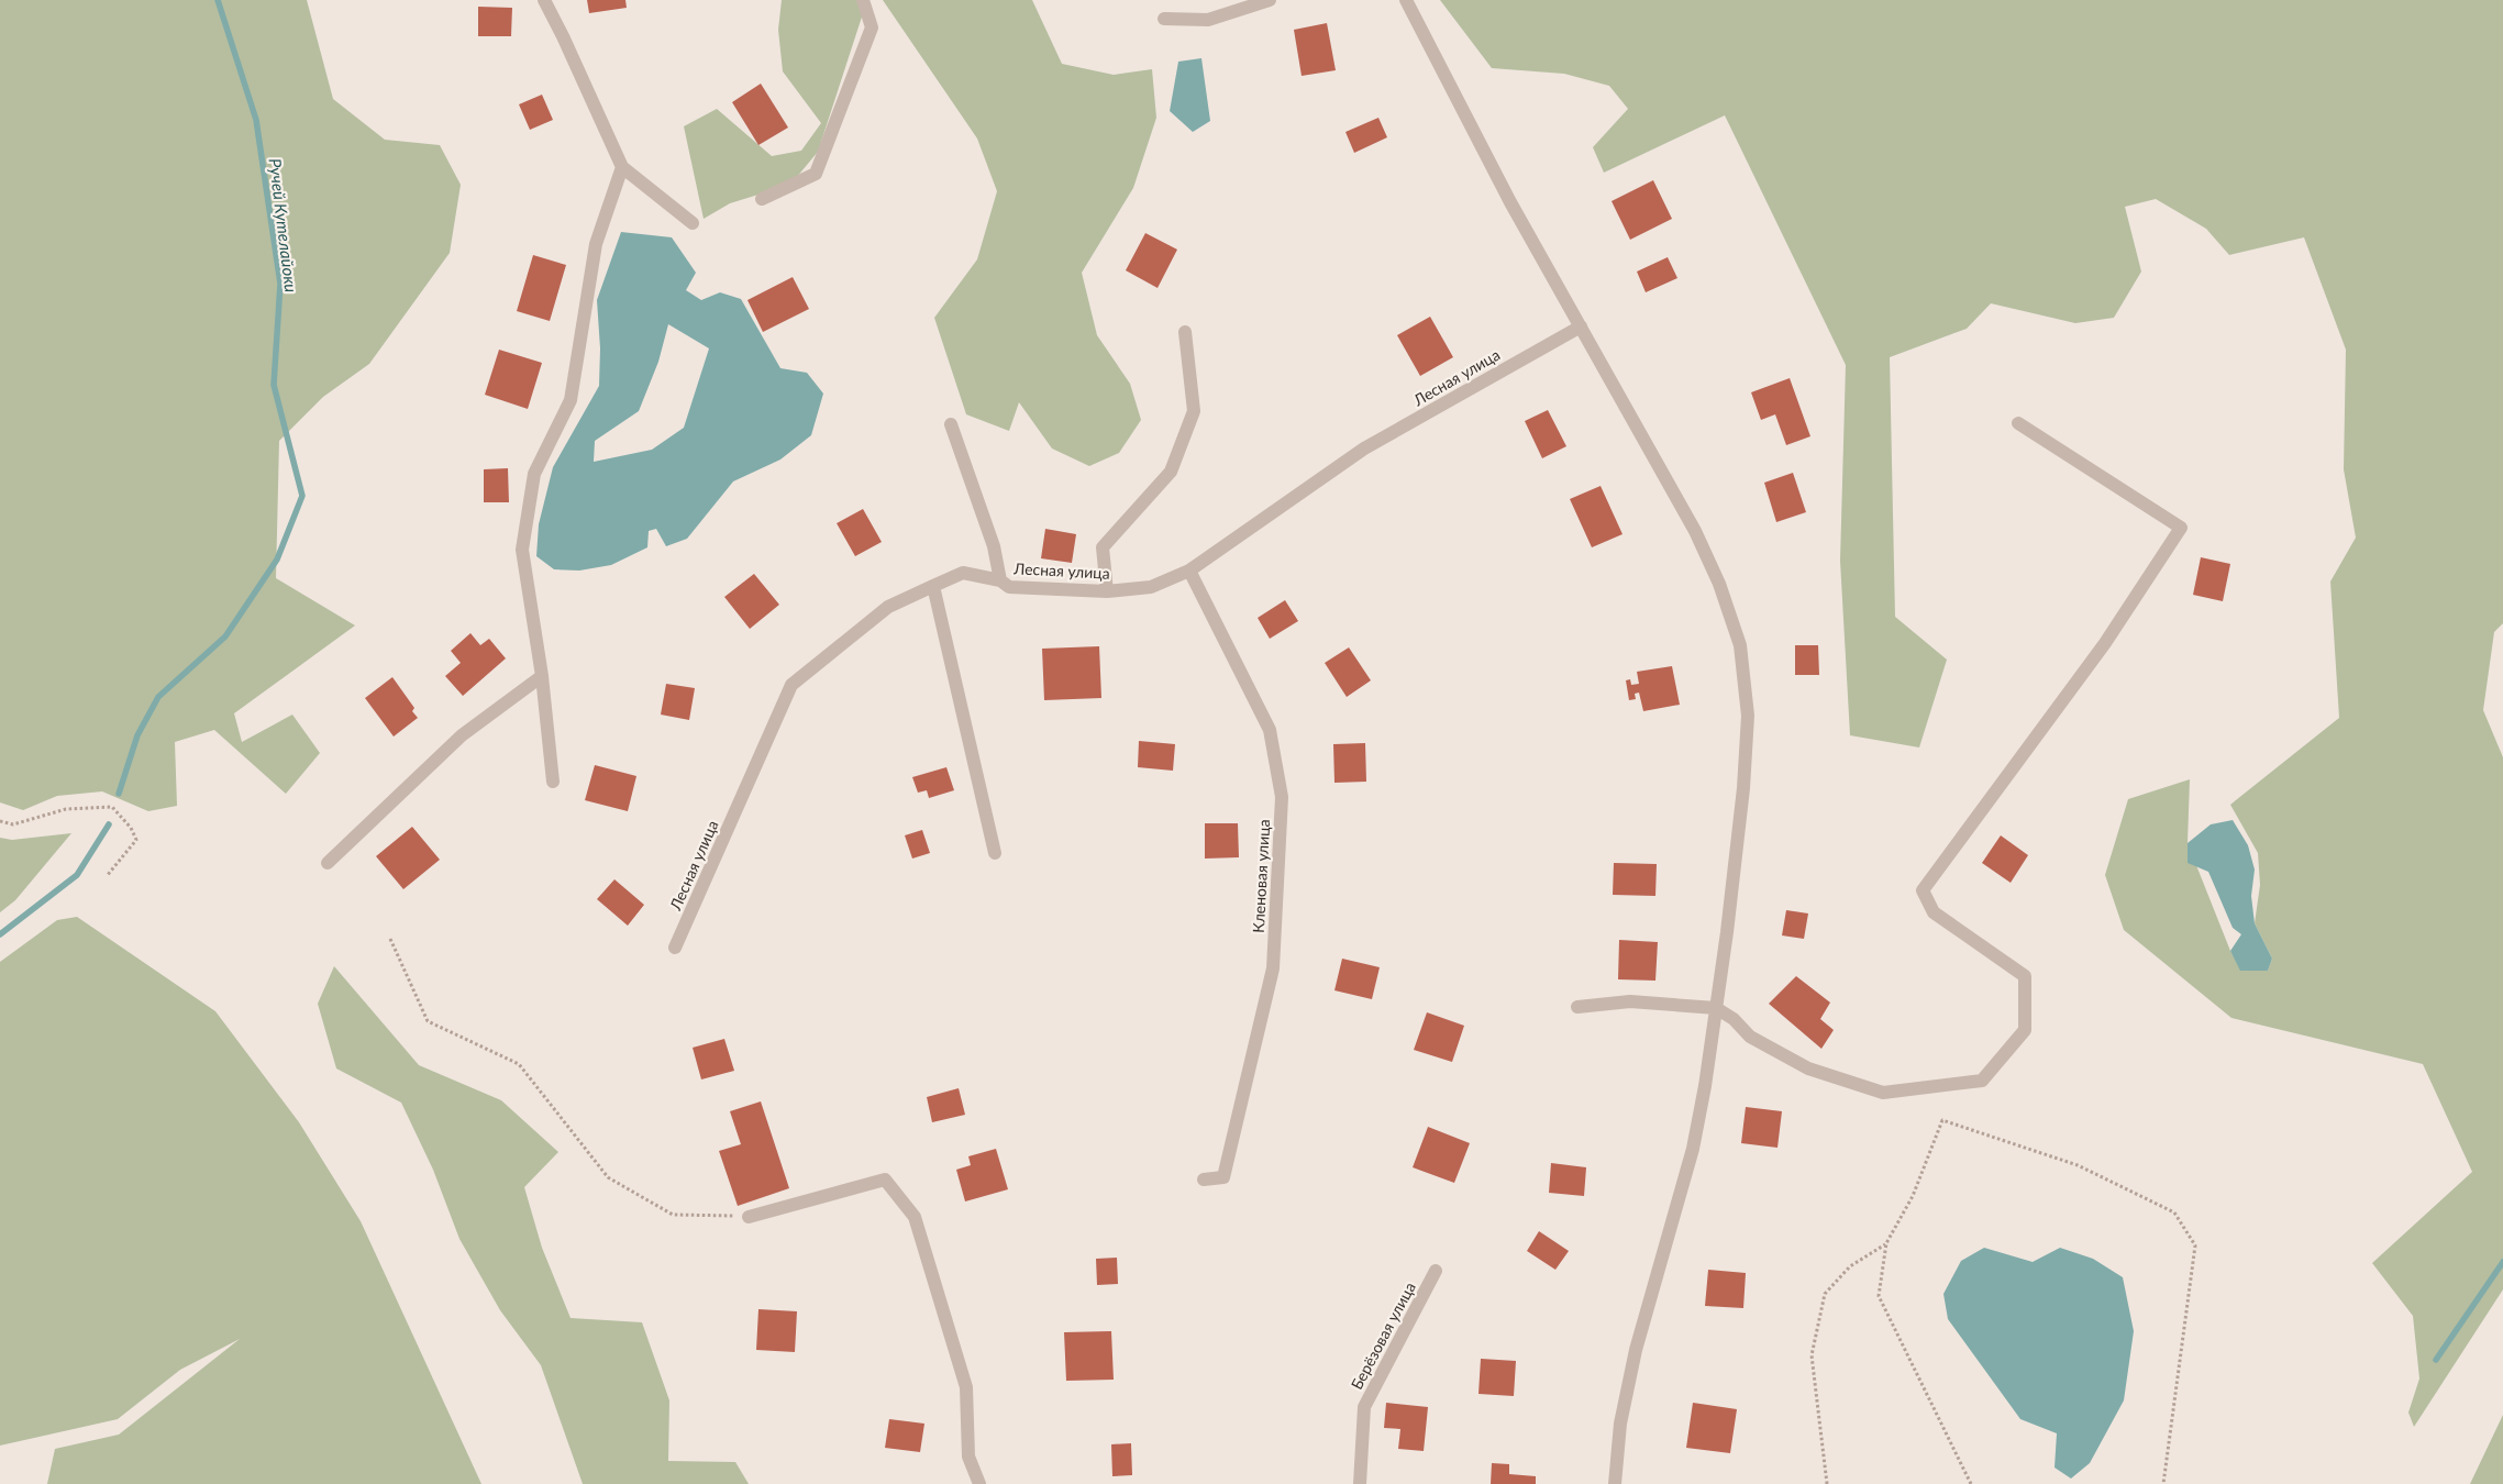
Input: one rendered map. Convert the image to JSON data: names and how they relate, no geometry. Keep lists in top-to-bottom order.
{
  "streets": {
    "street": ["Лесная улица", "Кленовая улица", "Берёзовая улица"]
  },
  "crossings": [
    ["Лесная улица", "Кленовая улица"]
  ],
  "water": ["Ручей Кутелайоки"]
}
